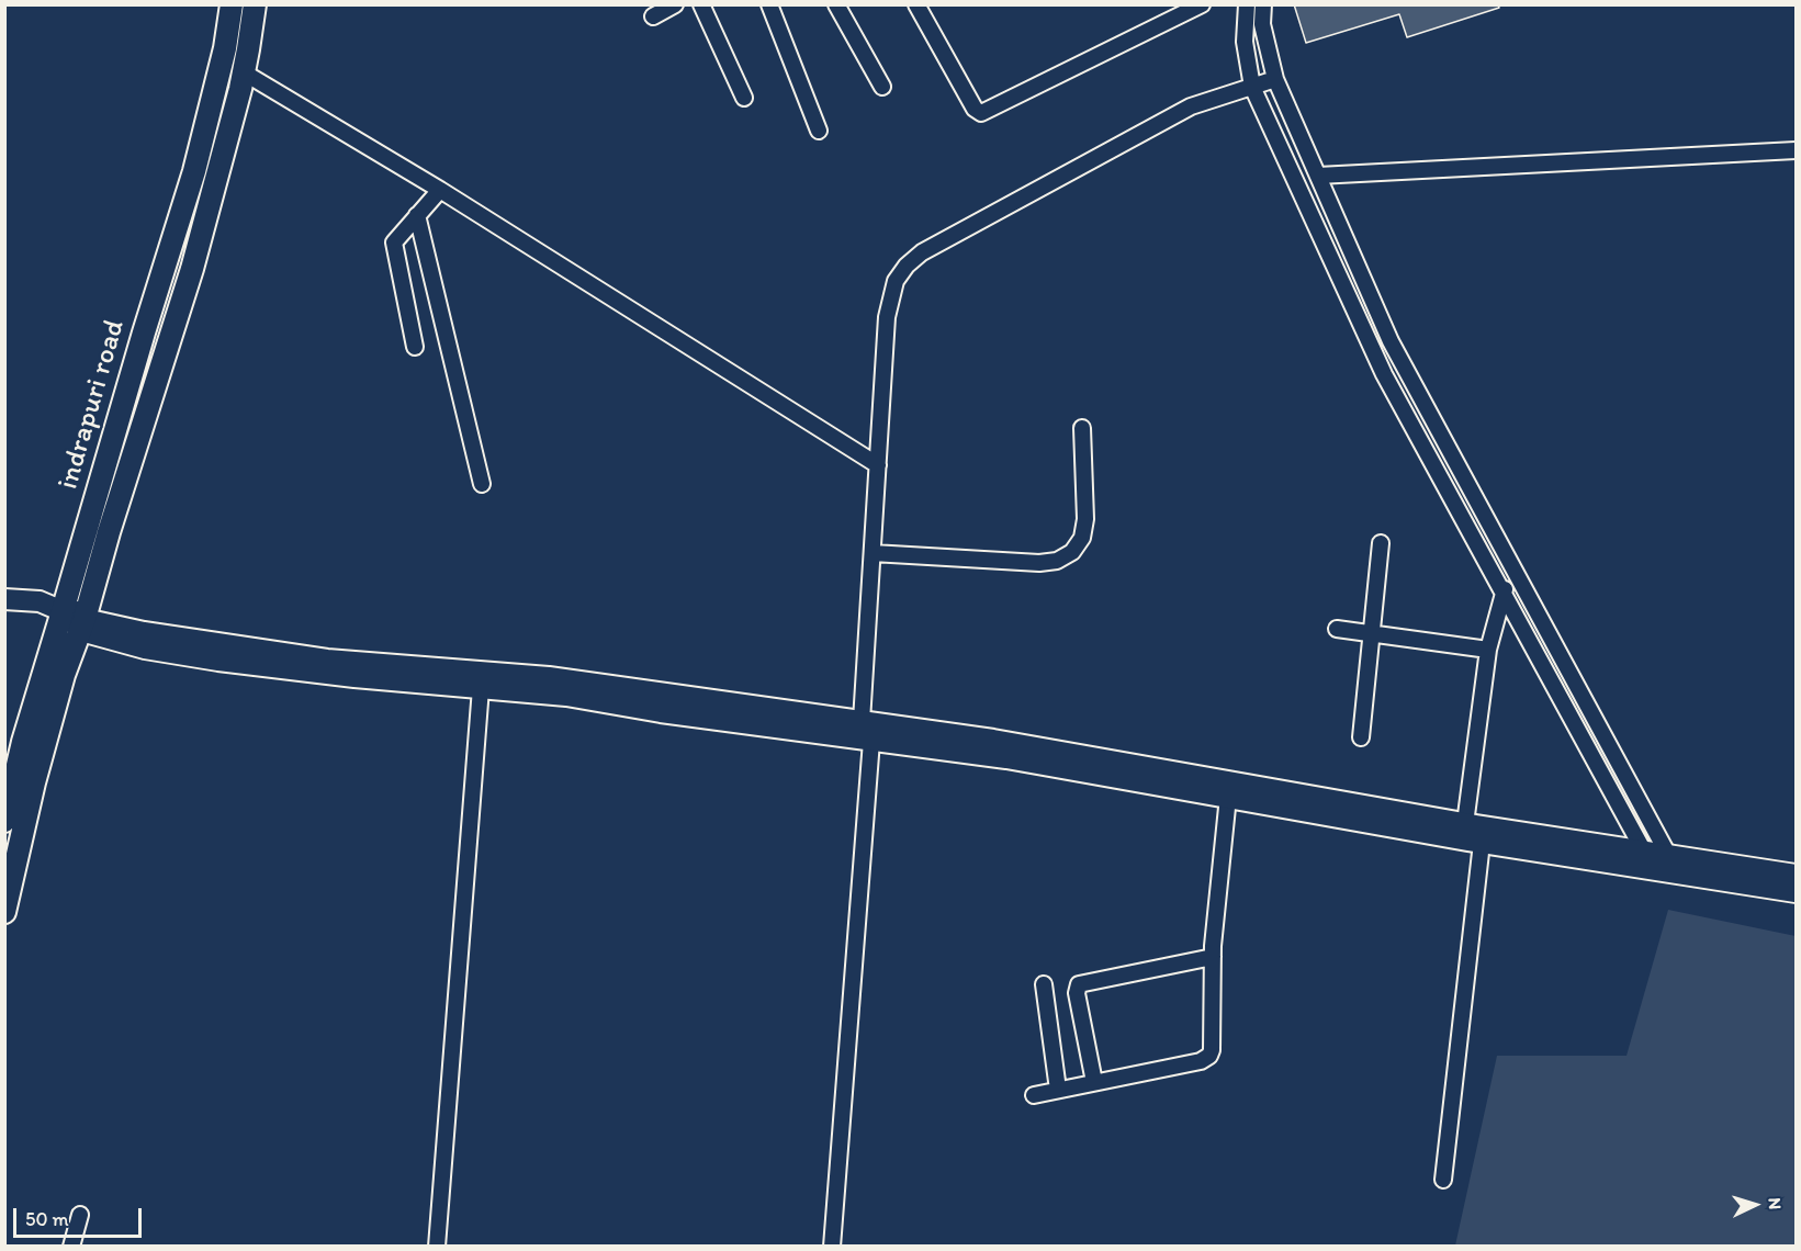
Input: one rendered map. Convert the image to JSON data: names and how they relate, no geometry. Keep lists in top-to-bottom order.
{
  "streets": {
    "main road": ["indrapuri road"]
  },
  "scale_bar": "50 m",
  "north": "right"
}
